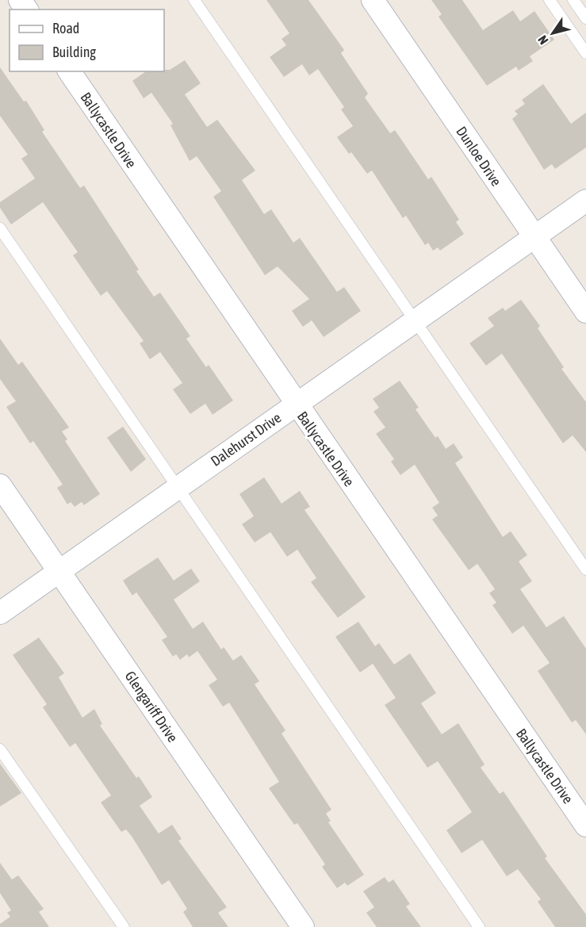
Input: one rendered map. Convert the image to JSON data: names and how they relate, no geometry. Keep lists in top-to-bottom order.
{
  "streets": {
    "street": [
      "Ballycastle Drive",
      "Dunloe Drive",
      "Dalehurst Drive",
      "Glengariff Drive"
    ]
  },
  "crossings": [
    ["Ballycastle Drive", "Dalehurst Drive"],
    ["Dunloe Drive", "Dalehurst Drive"],
    ["Dalehurst Drive", "Glengariff Drive"]
  ],
  "legend": ["Road", "Building"],
  "north": "bottom left"
}
